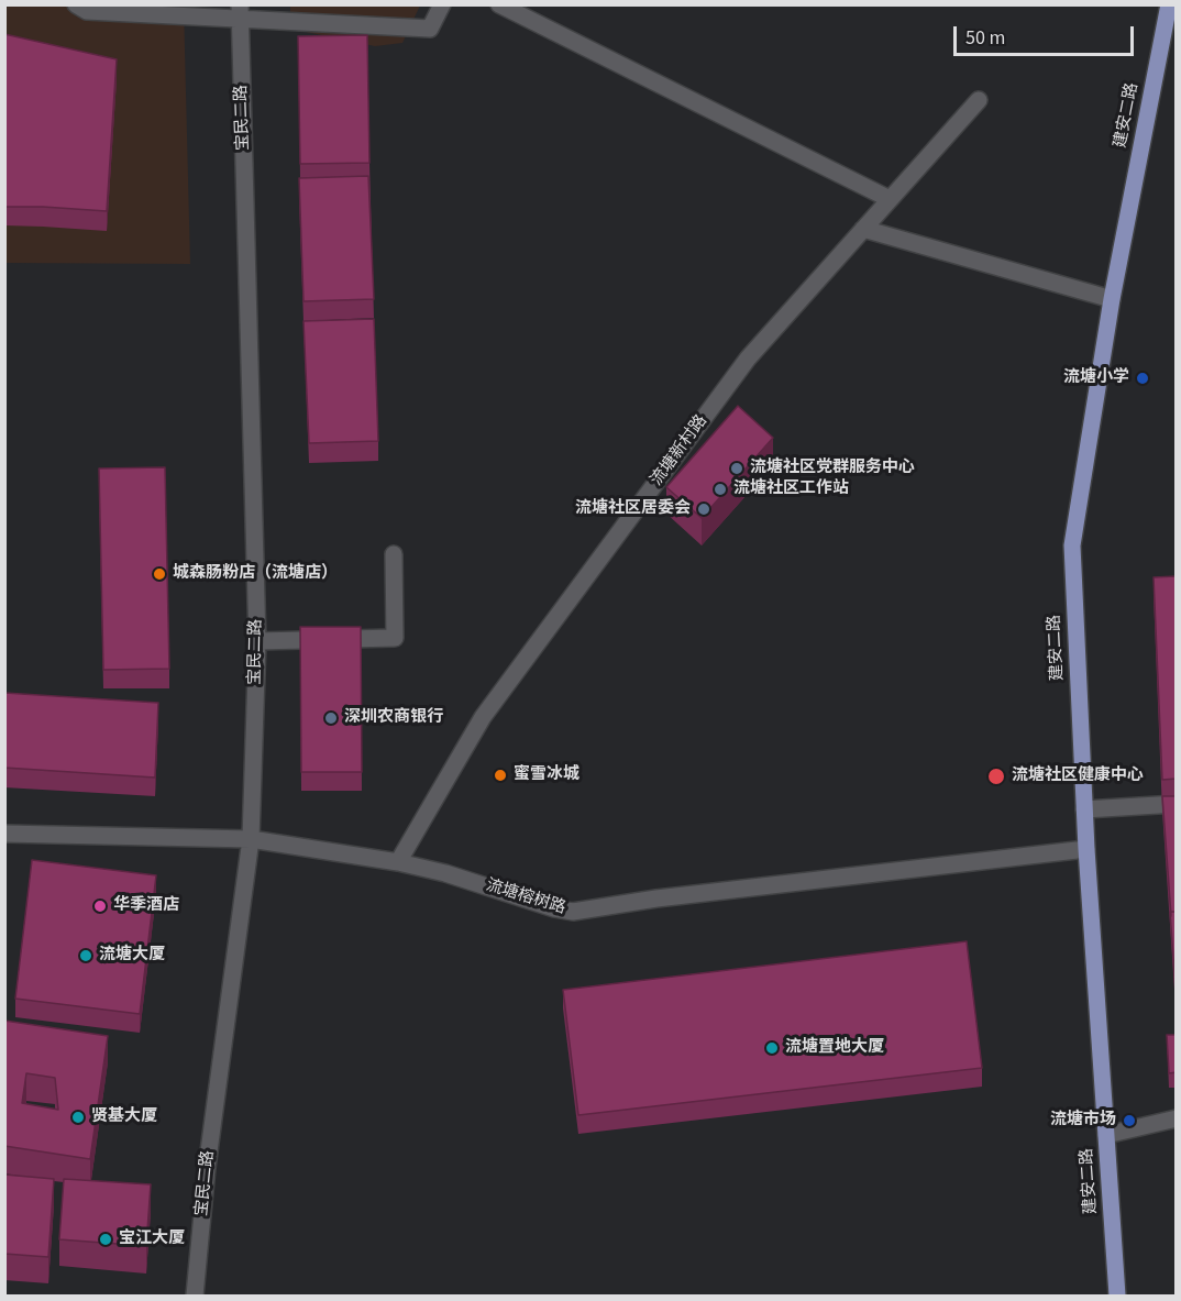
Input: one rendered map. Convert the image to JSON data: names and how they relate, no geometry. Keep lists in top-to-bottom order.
{
  "streets": {
    "main road": ["建安二路"],
    "street": ["宝民二路", "流塘新村路", "流塘榕树路"]
  },
  "crossings": [
    ["建安二路", "流塘榕树路"],
    ["宝民二路", "流塘榕树路"],
    ["流塘新村路", "流塘榕树路"]
  ],
  "places": [
    "流塘小学",
    "流塘社区党群服务中心",
    "流塘社区工作站",
    "流塘社区居委会",
    "城森肠粉店（流塘店）",
    "深圳农商银行",
    "蜜雪冰城",
    "流塘社区健康中心",
    "华季酒店",
    "流塘大厦",
    "流塘置地大厦",
    "贤基大厦",
    "流塘市场",
    "宝江大厦"
  ],
  "scale_bar": "50 m"
}
